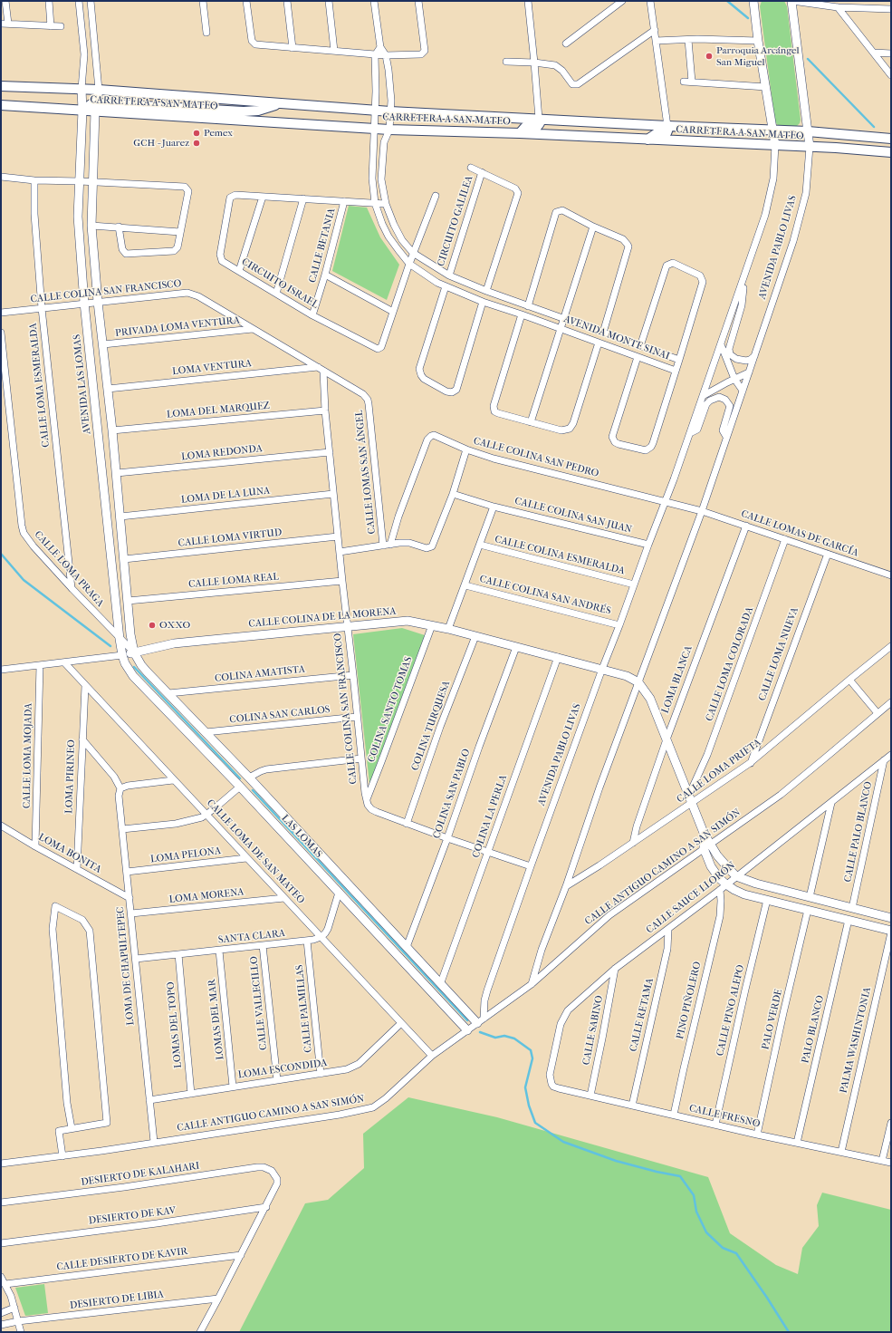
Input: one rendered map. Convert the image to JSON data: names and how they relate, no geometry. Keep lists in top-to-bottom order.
{
  "streets": {
    "main road": ["CARRETERA A SAN MATEO"],
    "street": [
      "CIRCUITO GALILEA",
      "CALLE BETANIA",
      "AVENIDA PABLO LIVAS",
      "CIRCUITO ISRAEL",
      "CALLE COLINA SAN FRANCISCO",
      "PRIVADA LOMA VENTURA",
      "AVENIDA MONTE SINAI",
      "LOMA VENTURA",
      "AVENIDA LAS LOMAS",
      "CALLE LOMA ESMERALDA",
      "LOMA DEL MARQUEZ",
      "LOMA REDONDA",
      "CALLE COLINA SAN PEDRO",
      "CALLE LOMAS SAN ÁNGEL",
      "LOMA DE LA LUNA",
      "CALLE COLINA SAN JUAN",
      "CALLE LOMAS DE GARCÍA",
      "CALLE LOMA VIRTUD",
      "CALLE COLINA ESMERALDA",
      "CALLE LOMA PRAGA",
      "CALLE LOMA REAL",
      "CALLE COLINA SAN ANDRÉS",
      "CALLE COLINA DE LA MORENA",
      "CALLE LOMA NUEVA",
      "CALLE LOMA COLORADA",
      "COLINA AMATISTA",
      "LOMA BLANCA",
      "COLINA SANTO TOMAS",
      "COLINA SAN CARLOS",
      "COLINA TURQUESA",
      "CALLE LOMA MOJADA",
      "CALLE LOMA PRIETA",
      "LOMA PIRINEO",
      "COLINA SAN PABLO",
      "COLINA LA PERLA",
      "CALLE PALO BLANCO",
      "LAS LOMAS",
      "CALLE LOMA DE SAN MATEO",
      "LOMA BONITA",
      "LOMA PELONA",
      "CALLE ANTIGUO CAMINO A SAN SIMÓN",
      "LOMA MORENA",
      "CALLE SAUCE LLORÓN",
      "SANTA CLARA",
      "LOMA DE CHAPULTEPEC",
      "PINO PIÑOLERO",
      "CALLE VALLECILLO",
      "CALLE PALMILLAS",
      "CALLE PINO ALEPO",
      "CALLE RETAMA",
      "LOMAS DEL MAR",
      "PALO VERDE",
      "LOMAS DEL TOPO",
      "PALO BLANCO",
      "CALLE SABINO",
      "PALMA WASHINTONIA",
      "LOMA ESCONDIDA",
      "CALLE FRESNO",
      "DESIERTO DE KALAHARI",
      "DESIERTO DE KAV",
      "CALLE DESIERTO DE KAVIR",
      "DESIERTO DE LIBIA"
    ]
  },
  "crossings": [
    ["CARRETERA A SAN MATEO", "AVENIDA PABLO LIVAS"],
    ["CARRETERA A SAN MATEO", "AVENIDA MONTE SINAI"],
    ["CARRETERA A SAN MATEO", "AVENIDA LAS LOMAS"],
    ["CIRCUITO GALILEA", "AVENIDA MONTE SINAI"],
    ["CALLE BETANIA", "CIRCUITO ISRAEL"],
    ["AVENIDA PABLO LIVAS", "CALLE COLINA SAN PEDRO"],
    ["AVENIDA PABLO LIVAS", "CALLE COLINA SAN JUAN"],
    ["AVENIDA PABLO LIVAS", "CALLE LOMAS DE GARCÍA"],
    ["AVENIDA PABLO LIVAS", "CALLE COLINA ESMERALDA"],
    ["AVENIDA PABLO LIVAS", "CALLE COLINA SAN ANDRÉS"],
    ["AVENIDA PABLO LIVAS", "CALLE COLINA DE LA MORENA"],
    ["AVENIDA PABLO LIVAS", "LAS LOMAS"],
    ["AVENIDA PABLO LIVAS", "CALLE ANTIGUO CAMINO A SAN SIMÓN"],
    ["CIRCUITO ISRAEL", "AVENIDA MONTE SINAI"],
    ["CALLE COLINA SAN FRANCISCO", "PRIVADA LOMA VENTURA"],
    ["CALLE COLINA SAN FRANCISCO", "LOMA VENTURA"],
    ["CALLE COLINA SAN FRANCISCO", "AVENIDA LAS LOMAS"],
    ["CALLE COLINA SAN FRANCISCO", "CALLE LOMA ESMERALDA"],
    ["CALLE COLINA SAN FRANCISCO", "LOMA DEL MARQUEZ"],
    ["CALLE COLINA SAN FRANCISCO", "LOMA REDONDA"],
    ["CALLE COLINA SAN FRANCISCO", "CALLE LOMAS SAN ÁNGEL"],
    ["CALLE COLINA SAN FRANCISCO", "LOMA DE LA LUNA"],
    ["CALLE COLINA SAN FRANCISCO", "CALLE LOMA VIRTUD"],
    ["CALLE COLINA SAN FRANCISCO", "CALLE LOMA REAL"],
    ["CALLE COLINA SAN FRANCISCO", "CALLE COLINA DE LA MORENA"],
    ["CALLE COLINA SAN FRANCISCO", "COLINA AMATISTA"],
    ["CALLE COLINA SAN FRANCISCO", "COLINA SANTO TOMAS"],
    ["CALLE COLINA SAN FRANCISCO", "COLINA SAN CARLOS"],
    ["AVENIDA LAS LOMAS", "CALLE LOMA PRAGA"],
    ["AVENIDA LAS LOMAS", "CALLE COLINA DE LA MORENA"],
    ["AVENIDA LAS LOMAS", "LAS LOMAS"],
    ["CALLE LOMA ESMERALDA", "CALLE LOMA PRAGA"],
    ["CALLE COLINA SAN PEDRO", "CALLE LOMAS SAN ÁNGEL"],
    ["CALLE COLINA SAN PEDRO", "CALLE LOMAS DE GARCÍA"],
    ["CALLE LOMAS DE GARCÍA", "CALLE LOMA NUEVA"],
    ["CALLE LOMAS DE GARCÍA", "CALLE LOMA COLORADA"],
    ["CALLE LOMAS DE GARCÍA", "LOMA BLANCA"],
    ["CALLE LOMA PRAGA", "CALLE COLINA DE LA MORENA"],
    ["CALLE LOMA PRAGA", "LAS LOMAS"],
    ["CALLE COLINA DE LA MORENA", "COLINA SANTO TOMAS"],
    ["CALLE COLINA DE LA MORENA", "COLINA TURQUESA"],
    ["CALLE COLINA DE LA MORENA", "CALLE LOMA MOJADA"],
    ["CALLE COLINA DE LA MORENA", "COLINA SAN PABLO"],
    ["CALLE COLINA DE LA MORENA", "COLINA LA PERLA"],
    ["CALLE COLINA DE LA MORENA", "LAS LOMAS"],
    ["CALLE COLINA DE LA MORENA", "CALLE LOMA DE SAN MATEO"],
    ["CALLE LOMA NUEVA", "CALLE LOMA PRIETA"],
    ["COLINA AMATISTA", "LAS LOMAS"],
    ["LOMA BLANCA", "CALLE LOMA PRIETA"],
    ["COLINA SAN CARLOS", "LAS LOMAS"],
    ["CALLE LOMA MOJADA", "LOMA BONITA"],
    ["LOMA PIRINEO", "CALLE LOMA DE SAN MATEO"],
    ["LOMA PIRINEO", "LOMA BONITA"],
    ["COLINA SAN PABLO", "LAS LOMAS"],
    ["COLINA LA PERLA", "LAS LOMAS"],
    ["CALLE PALO BLANCO", "CALLE SAUCE LLORÓN"],
    ["LAS LOMAS", "CALLE ANTIGUO CAMINO A SAN SIMÓN"],
    ["CALLE LOMA DE SAN MATEO", "LOMA PELONA"],
    ["CALLE LOMA DE SAN MATEO", "CALLE ANTIGUO CAMINO A SAN SIMÓN"],
    ["CALLE LOMA DE SAN MATEO", "LOMA MORENA"],
    ["CALLE LOMA DE SAN MATEO", "SANTA CLARA"],
    ["CALLE LOMA DE SAN MATEO", "LOMA ESCONDIDA"],
    ["LOMA BONITA", "LOMA DE CHAPULTEPEC"],
    ["LOMA PELONA", "LOMA DE CHAPULTEPEC"],
    ["CALLE ANTIGUO CAMINO A SAN SIMÓN", "LOMA DE CHAPULTEPEC"],
    ["LOMA MORENA", "LOMA DE CHAPULTEPEC"],
    ["CALLE SAUCE LLORÓN", "PINO PIÑOLERO"],
    ["CALLE SAUCE LLORÓN", "CALLE RETAMA"],
    ["CALLE SAUCE LLORÓN", "CALLE SABINO"],
    ["CALLE SAUCE LLORÓN", "CALLE FRESNO"],
    ["SANTA CLARA", "LOMA DE CHAPULTEPEC"],
    ["SANTA CLARA", "CALLE VALLECILLO"],
    ["SANTA CLARA", "CALLE PALMILLAS"],
    ["SANTA CLARA", "LOMAS DEL MAR"],
    ["SANTA CLARA", "LOMAS DEL TOPO"],
    ["LOMA DE CHAPULTEPEC", "LOMA ESCONDIDA"],
    ["PINO PIÑOLERO", "CALLE FRESNO"],
    ["CALLE VALLECILLO", "LOMA ESCONDIDA"],
    ["CALLE PALMILLAS", "LOMA ESCONDIDA"],
    ["CALLE PINO ALEPO", "CALLE FRESNO"],
    ["CALLE RETAMA", "CALLE FRESNO"],
    ["LOMAS DEL MAR", "LOMA ESCONDIDA"],
    ["PALO VERDE", "CALLE FRESNO"],
    ["LOMAS DEL TOPO", "LOMA ESCONDIDA"],
    ["PALO BLANCO", "CALLE FRESNO"],
    ["CALLE SABINO", "CALLE FRESNO"],
    ["PALMA WASHINTONIA", "CALLE FRESNO"],
    ["DESIERTO DE KALAHARI", "DESIERTO DE KAV"]
  ],
  "places": [
    "Parroquia Arcángel San Miguel",
    "Pemex",
    "GCH - Juarez",
    "OXXO"
  ]
}
